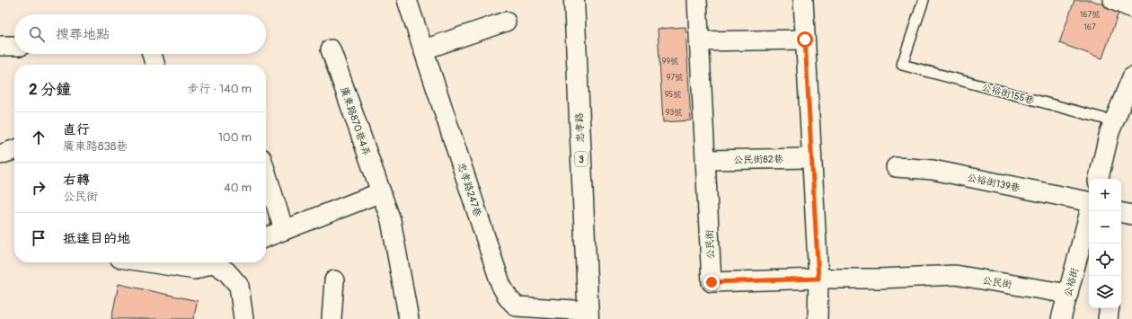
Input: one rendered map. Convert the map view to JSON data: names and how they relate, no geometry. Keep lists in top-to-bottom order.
{
  "streets": {
    "main road": ["忠孝路", "3"],
    "street": [
      "廣東路870巷4弄",
      "公民街82巷",
      "公裕街139巷",
      "忠孝路247巷",
      "公民街",
      "公裕街"
    ],
    "lane": ["公裕街155巷"]
  },
  "crossings": [
    ["忠孝路", "忠孝路247巷"],
    ["公民街82巷", "公民街"],
    ["公民街", "公裕街"]
  ],
  "house_numbers": [
    "167號",
    "167",
    "99號",
    "97號",
    "95號",
    "93號"
  ],
  "page": {
    "search": "搜尋地點",
    "heading": ["2 分鐘", "步行 · 140 m"],
    "list": [
      ["直行", "廣東路838巷", "100 m"],
      ["右轉", "公民街", "40 m"],
      "抵達目的地"
    ],
    "map_buttons": ["+", "−"]
  }
}
